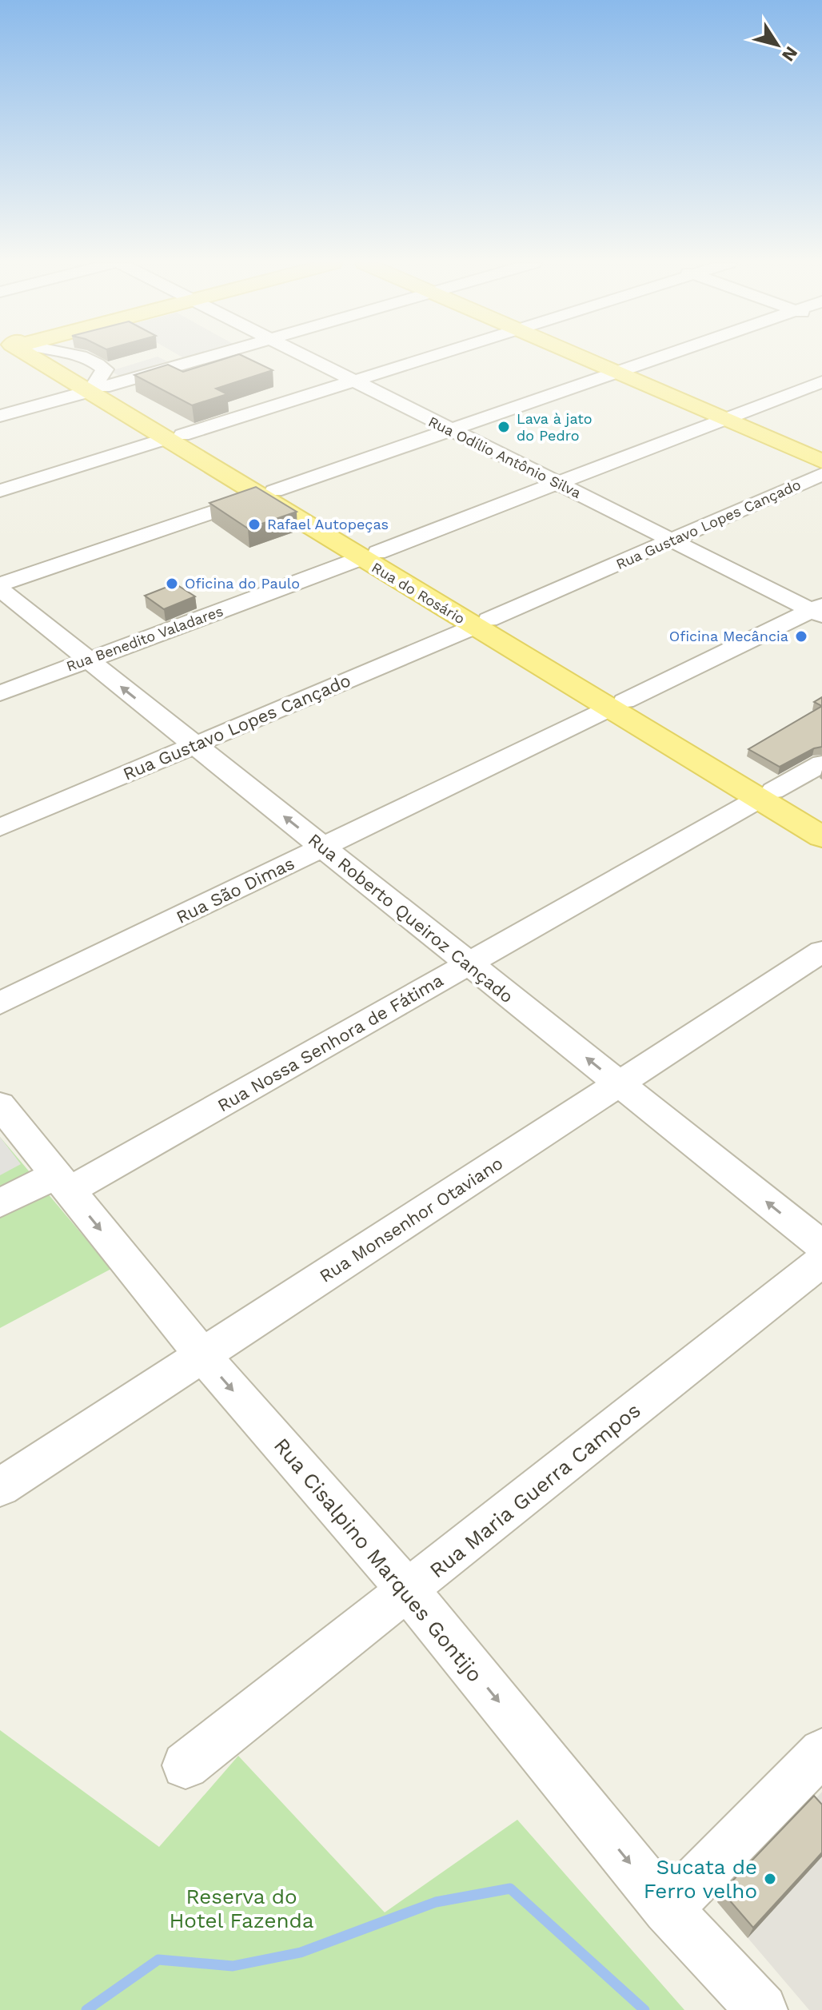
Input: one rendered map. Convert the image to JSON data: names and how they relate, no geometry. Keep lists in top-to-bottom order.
{
  "streets": {
    "main road": ["Rua do Rosário"],
    "street": [
      "Rua Odílio Antônio Silva",
      "Rua Gustavo Lopes Cançado",
      "Rua Benedito Valadares",
      "Rua São Dimas",
      "Rua Roberto Queiroz Cançado",
      "Rua Nossa Senhora de Fátima",
      "Rua Monsenhor Otaviano",
      "Rua Maria Guerra Campos",
      "Rua Cisalpino Marques Gontijo"
    ]
  },
  "crossings": [
    ["Rua Odílio Antônio Silva", "Rua Gustavo Lopes Cançado"],
    ["Rua Odílio Antônio Silva", "Rua Benedito Valadares"],
    ["Rua Odílio Antônio Silva", "Rua São Dimas"],
    ["Rua Gustavo Lopes Cançado", "Rua do Rosário"],
    ["Rua Gustavo Lopes Cançado", "Rua Roberto Queiroz Cançado"],
    ["Rua do Rosário", "Rua Benedito Valadares"],
    ["Rua do Rosário", "Rua São Dimas"],
    ["Rua do Rosário", "Rua Nossa Senhora de Fátima"],
    ["Rua Benedito Valadares", "Rua Roberto Queiroz Cançado"],
    ["Rua São Dimas", "Rua Roberto Queiroz Cançado"],
    ["Rua Roberto Queiroz Cançado", "Rua Nossa Senhora de Fátima"],
    ["Rua Roberto Queiroz Cançado", "Rua Monsenhor Otaviano"],
    ["Rua Nossa Senhora de Fátima", "Rua Cisalpino Marques Gontijo"],
    ["Rua Monsenhor Otaviano", "Rua Cisalpino Marques Gontijo"],
    ["Rua Maria Guerra Campos", "Rua Cisalpino Marques Gontijo"]
  ],
  "one_way": ["Rua Roberto Queiroz Cançado", "Rua Cisalpino Marques Gontijo"],
  "parks": ["Reserva do Hotel Fazenda"],
  "places": [
    "Lava à jato do Pedro",
    "Rafael Autopeças",
    "Oficina do Paulo",
    "Oficina Mecância",
    "Sucata de Ferro velho"
  ],
  "north": "bottom right"
}
